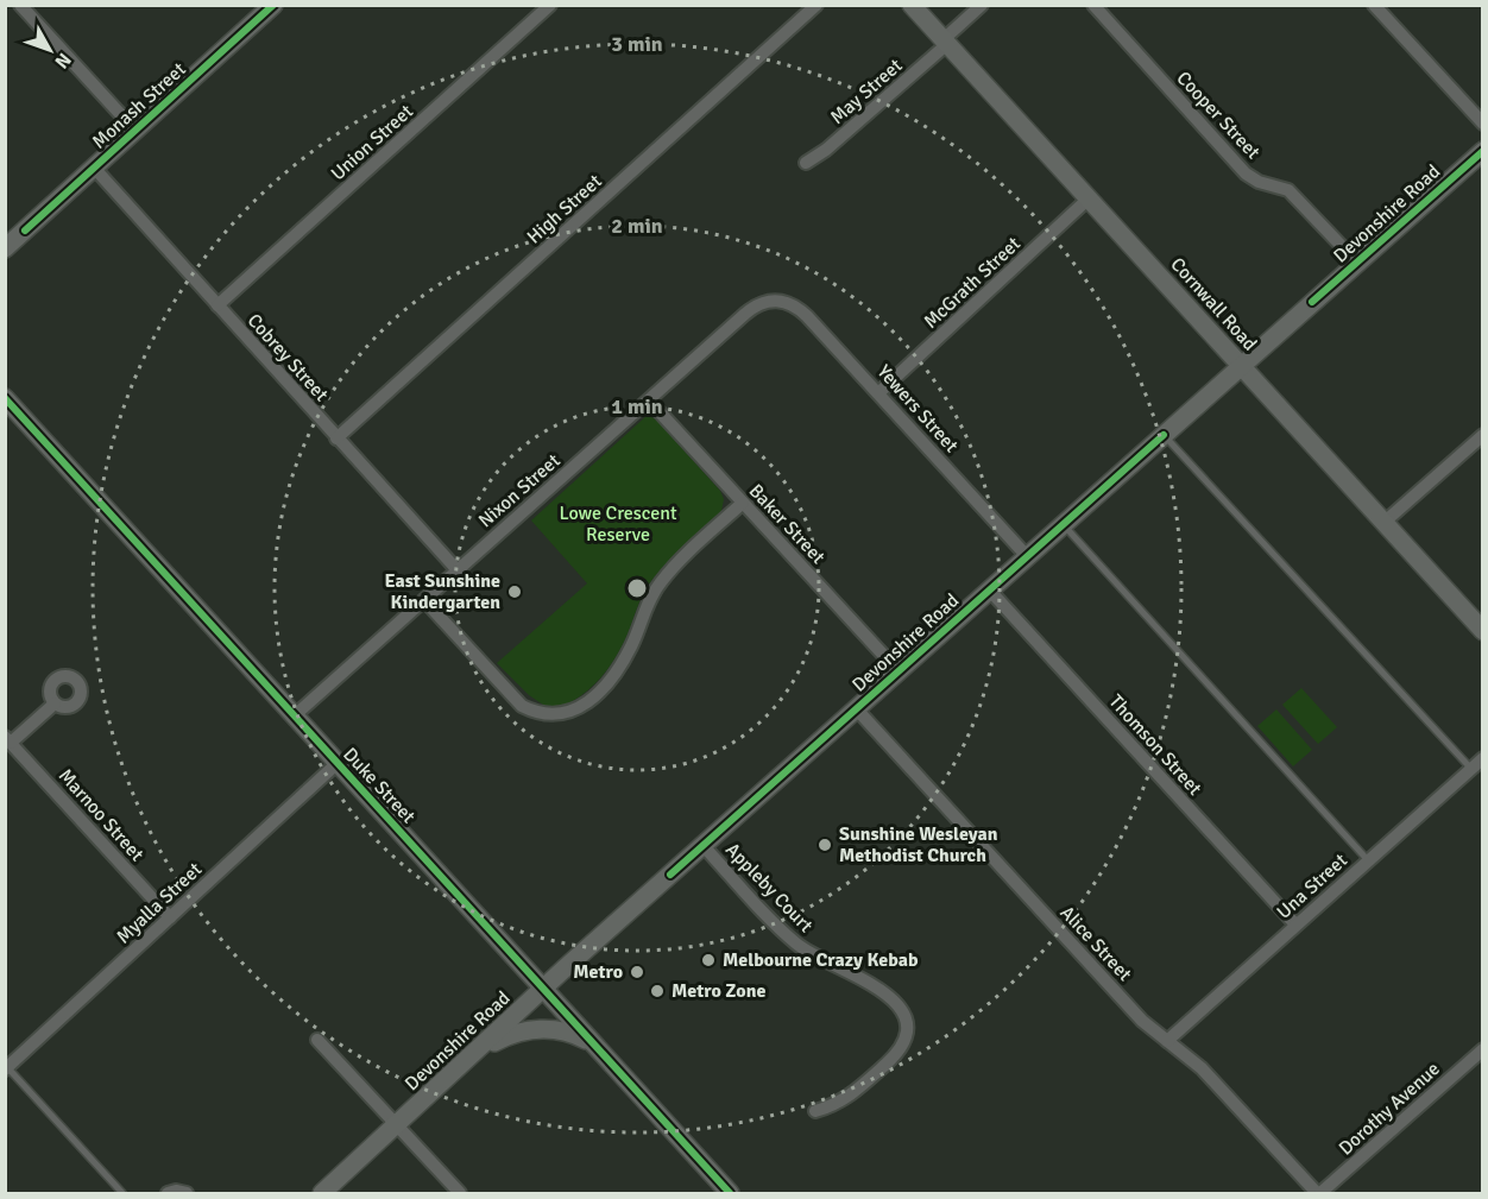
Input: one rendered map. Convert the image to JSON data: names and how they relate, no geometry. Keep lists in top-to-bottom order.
{
  "streets": {
    "street": [
      "May Street",
      "Monash Street",
      "Cooper Street",
      "Union Street",
      "High Street",
      "Devonshire Road",
      "McGrath Street",
      "Cornwall Road",
      "Cobrey Street",
      "Yewers Street",
      "Nixon Street",
      "Baker Street",
      "Thomson Street",
      "Duke Street",
      "Marnoo Street",
      "Una Street",
      "Appleby Court",
      "Myalla Street",
      "Alice Street",
      "Dorothy Avenue"
    ]
  },
  "crossings": [
    ["May Street", "Cornwall Road"],
    ["Monash Street", "Cobrey Street"],
    ["Cooper Street", "Devonshire Road"],
    ["Union Street", "Cobrey Street"],
    ["High Street", "Cobrey Street"],
    ["Devonshire Road", "Cornwall Road"],
    ["Devonshire Road", "Yewers Street"],
    ["Devonshire Road", "Baker Street"],
    ["Devonshire Road", "Thomson Street"],
    ["Devonshire Road", "Duke Street"],
    ["Devonshire Road", "Appleby Court"],
    ["Devonshire Road", "Alice Street"],
    ["McGrath Street", "Cornwall Road"],
    ["McGrath Street", "Yewers Street"],
    ["Cobrey Street", "Nixon Street"],
    ["Yewers Street", "Nixon Street"],
    ["Nixon Street", "Baker Street"],
    ["Nixon Street", "Duke Street"],
    ["Thomson Street", "Una Street"],
    ["Duke Street", "Myalla Street"],
    ["Marnoo Street", "Myalla Street"],
    ["Una Street", "Alice Street"],
    ["Alice Street", "Dorothy Avenue"]
  ],
  "parks": ["Lowe Crescent Reserve"],
  "places": [
    "East Sunshine Kindergarten",
    "Sunshine Wesleyan Methodist Church",
    "Melbourne Crazy Kebab",
    "Metro",
    "Metro Zone"
  ],
  "north": "bottom right",
  "rings": ["3 min", "2 min", "1 min"]
}
